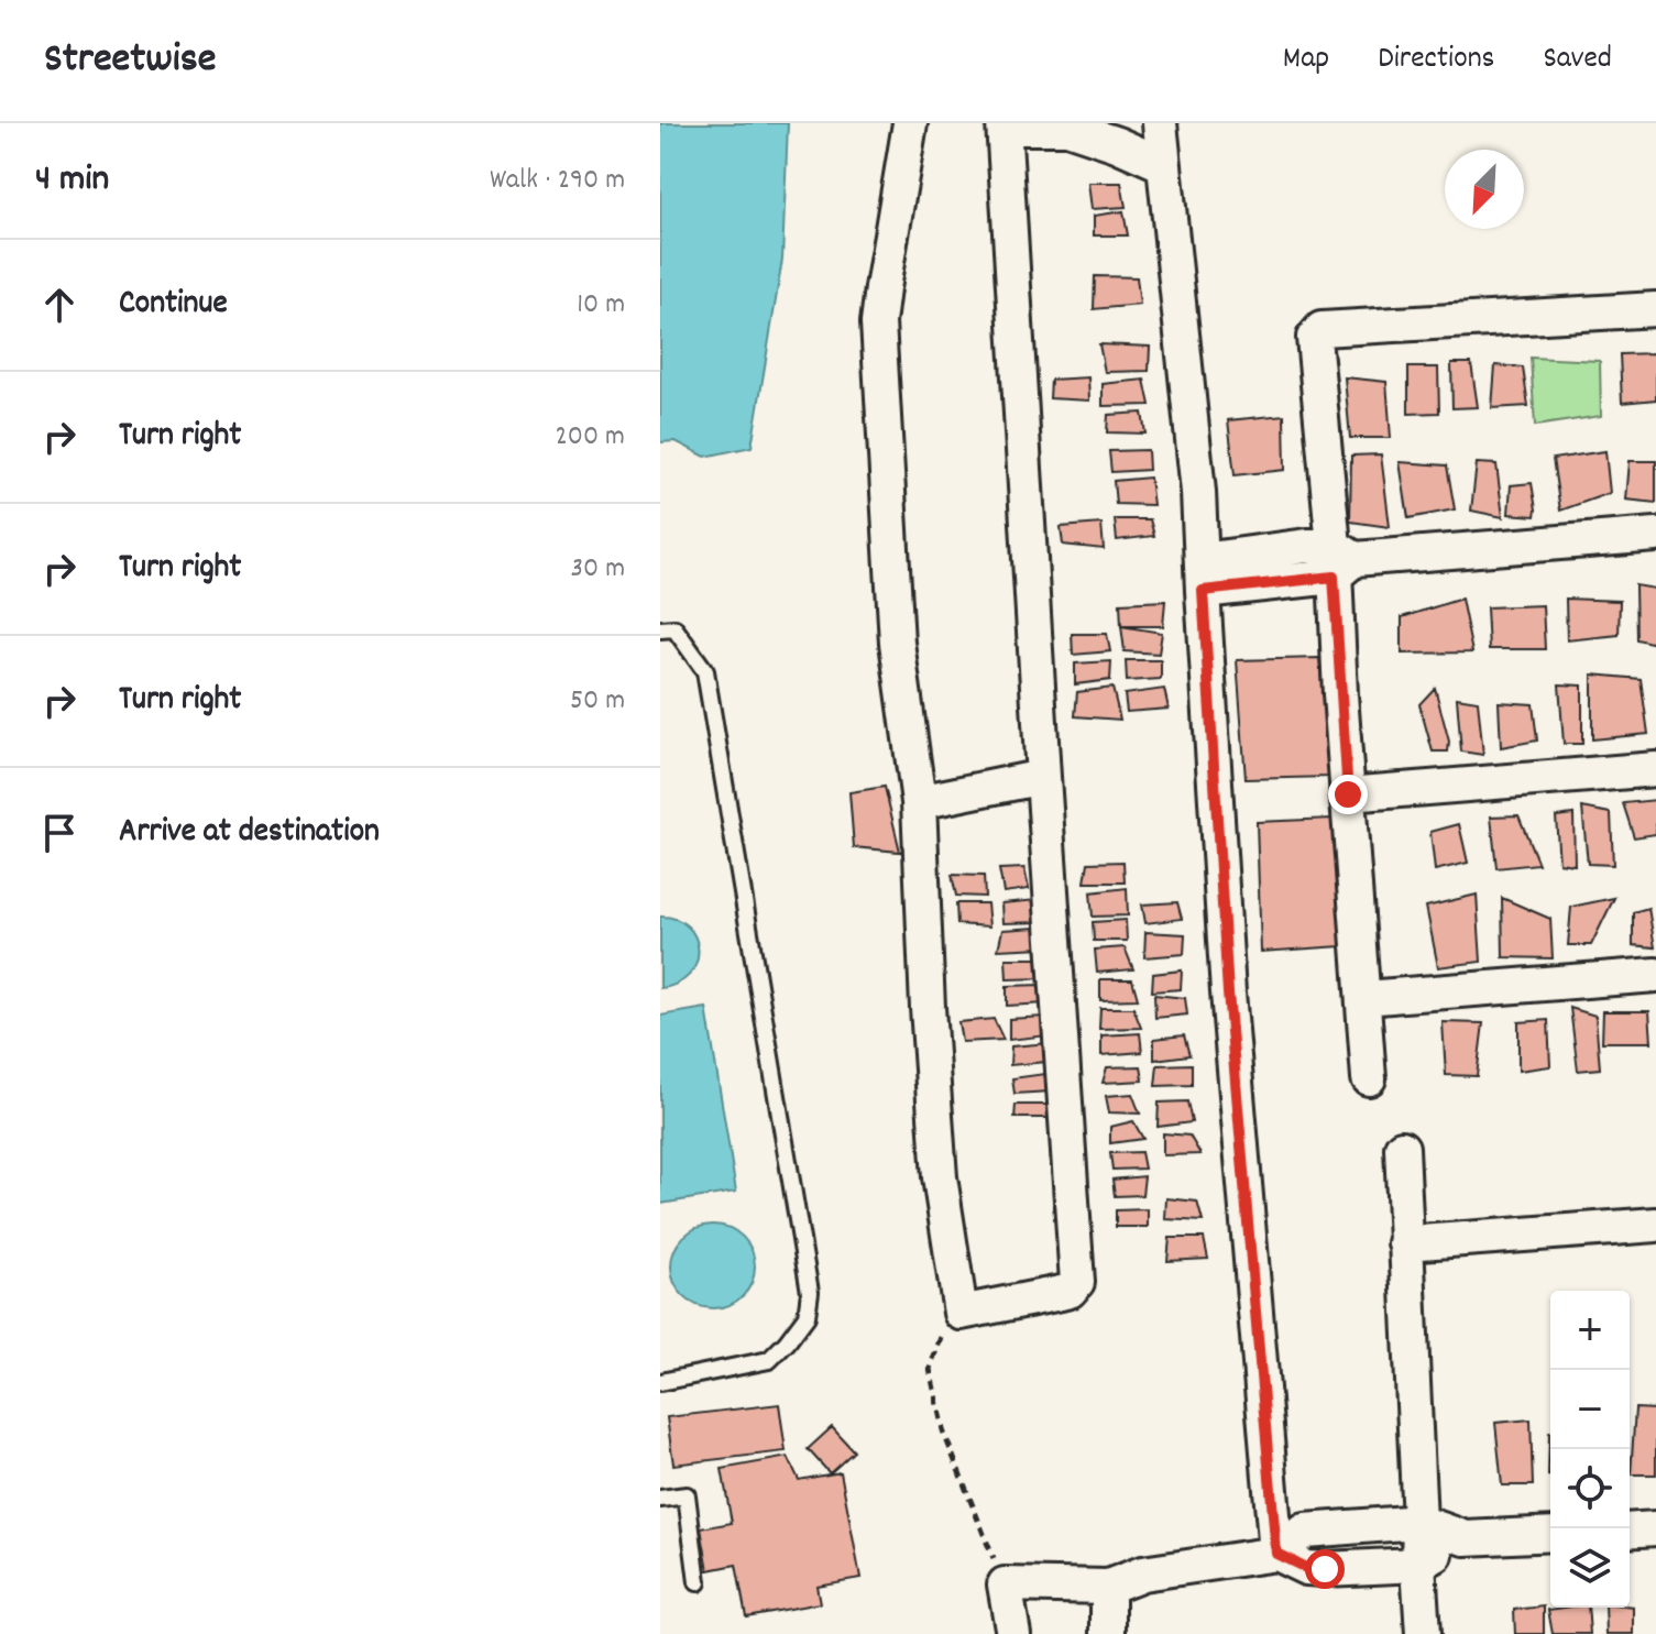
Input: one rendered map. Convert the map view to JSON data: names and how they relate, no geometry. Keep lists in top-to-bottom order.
{
  "north": "bottom left",
  "page": {
    "header": "Streetwise",
    "nav": ["Map", "Directions", "Saved"],
    "heading": ["4 min", "Walk · 290 m"],
    "list": [
      ["Continue", "10 m"],
      ["Turn right", "200 m"],
      ["Turn right", "30 m"],
      ["Turn right", "50 m"],
      "Arrive at destination"
    ],
    "map_buttons": ["+", "−"]
  }
}
